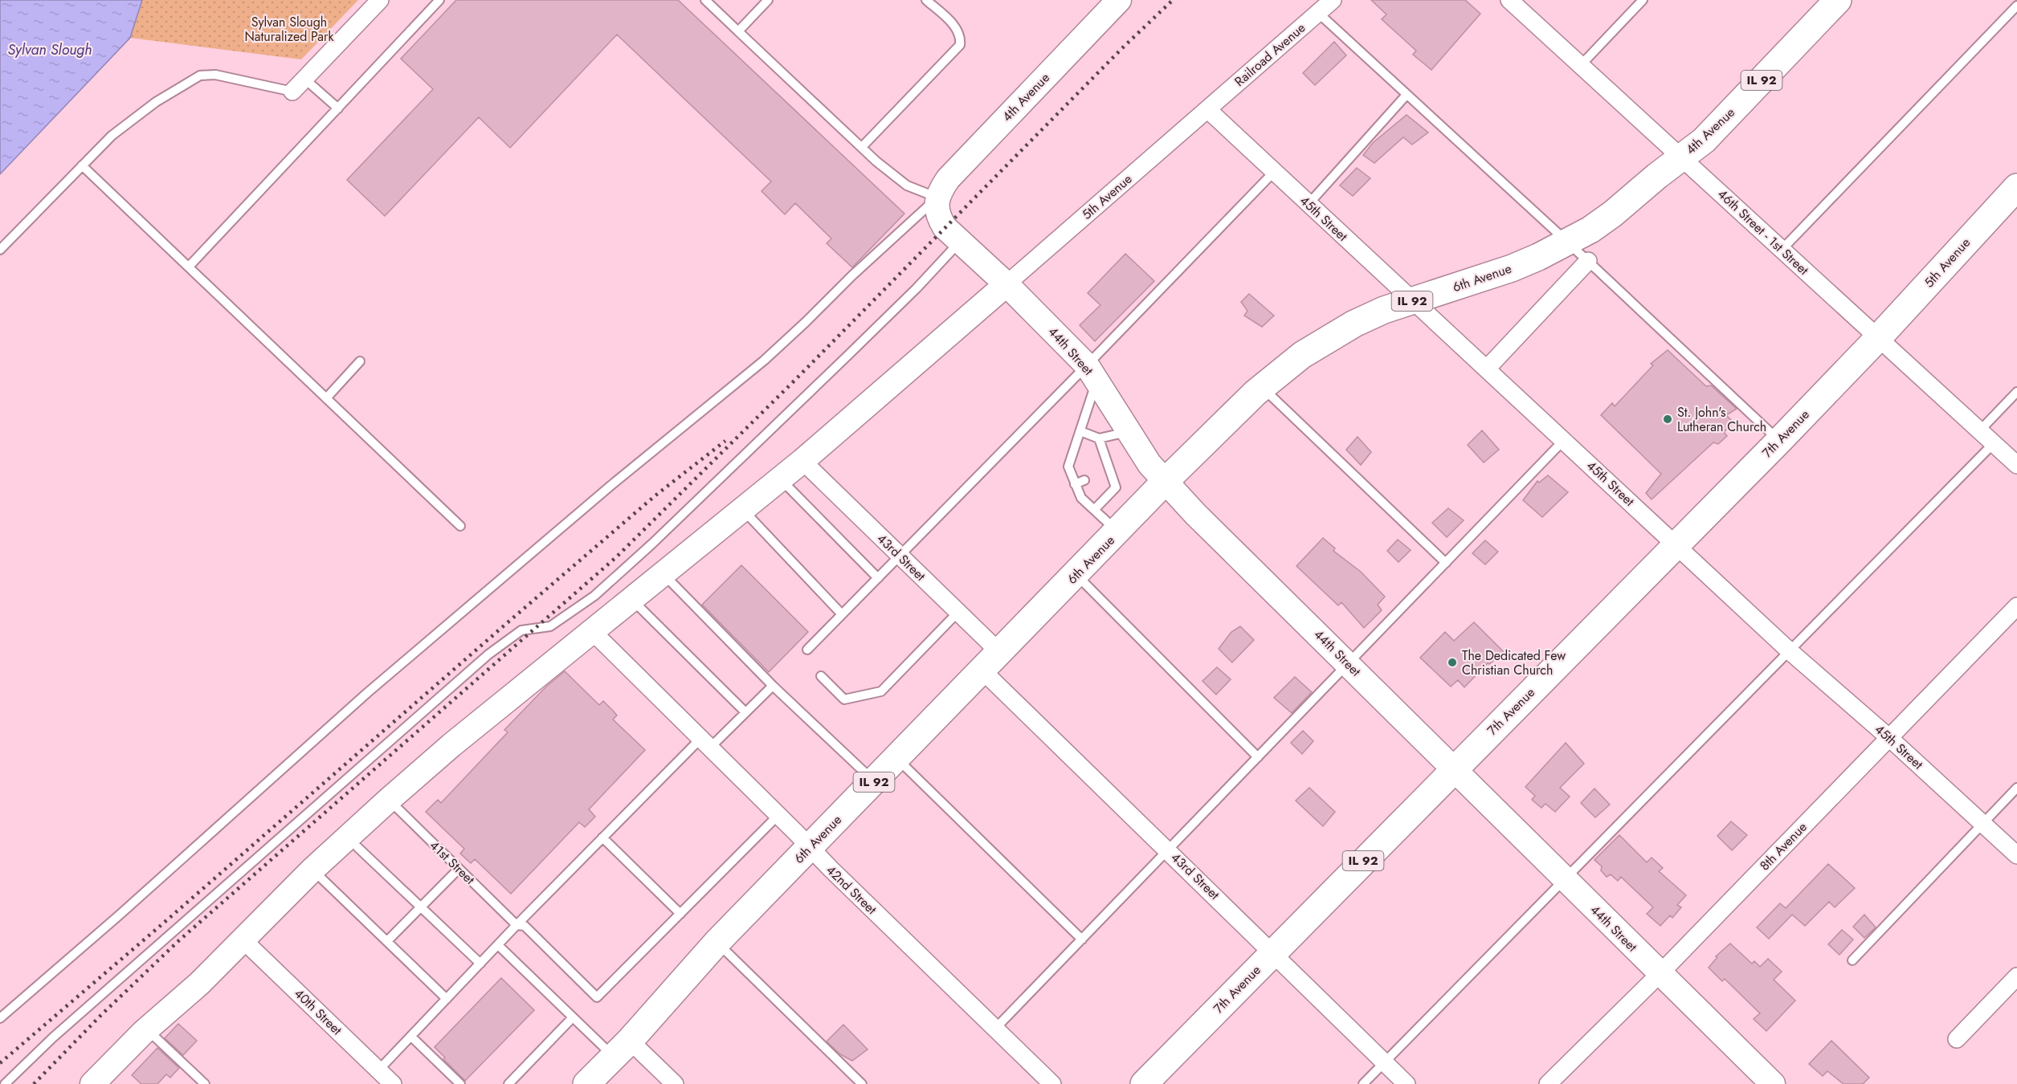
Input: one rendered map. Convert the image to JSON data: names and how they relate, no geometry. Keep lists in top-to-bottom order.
{
  "streets": {
    "main road": [
      "IL 92",
      "4th Avenue",
      "5th Avenue",
      "6th Avenue",
      "7th Avenue"
    ],
    "street": [
      "Railroad Avenue",
      "45th Street",
      "46th Street - 1st Street",
      "44th Street",
      "43rd Street",
      "8th Avenue",
      "42nd Street",
      "40th Street"
    ],
    "lane": ["41st Street"]
  },
  "crossings": [
    ["Railroad Avenue", "5th Avenue"],
    ["Railroad Avenue", "45th Street"],
    ["4th Avenue", "46th Street - 1st Street"],
    ["4th Avenue", "6th Avenue"],
    ["4th Avenue", "44th Street"],
    ["5th Avenue", "45th Street"],
    ["5th Avenue", "46th Street - 1st Street"],
    ["5th Avenue", "44th Street"],
    ["5th Avenue", "7th Avenue"],
    ["45th Street", "6th Avenue"],
    ["45th Street", "7th Avenue"],
    ["45th Street", "8th Avenue"],
    ["46th Street - 1st Street", "6th Avenue"],
    ["46th Street - 1st Street", "7th Avenue"],
    ["6th Avenue", "44th Street"],
    ["6th Avenue", "43rd Street"],
    ["6th Avenue", "42nd Street"],
    ["44th Street", "7th Avenue"],
    ["44th Street", "8th Avenue"],
    ["7th Avenue", "43rd Street"]
  ],
  "water": ["Sylvan Slough"],
  "parks": ["Sylvan Slough Naturalized Park"],
  "places": ["St. John's Lutheran Church", "The Dedicated Few Christian Church"]
}
